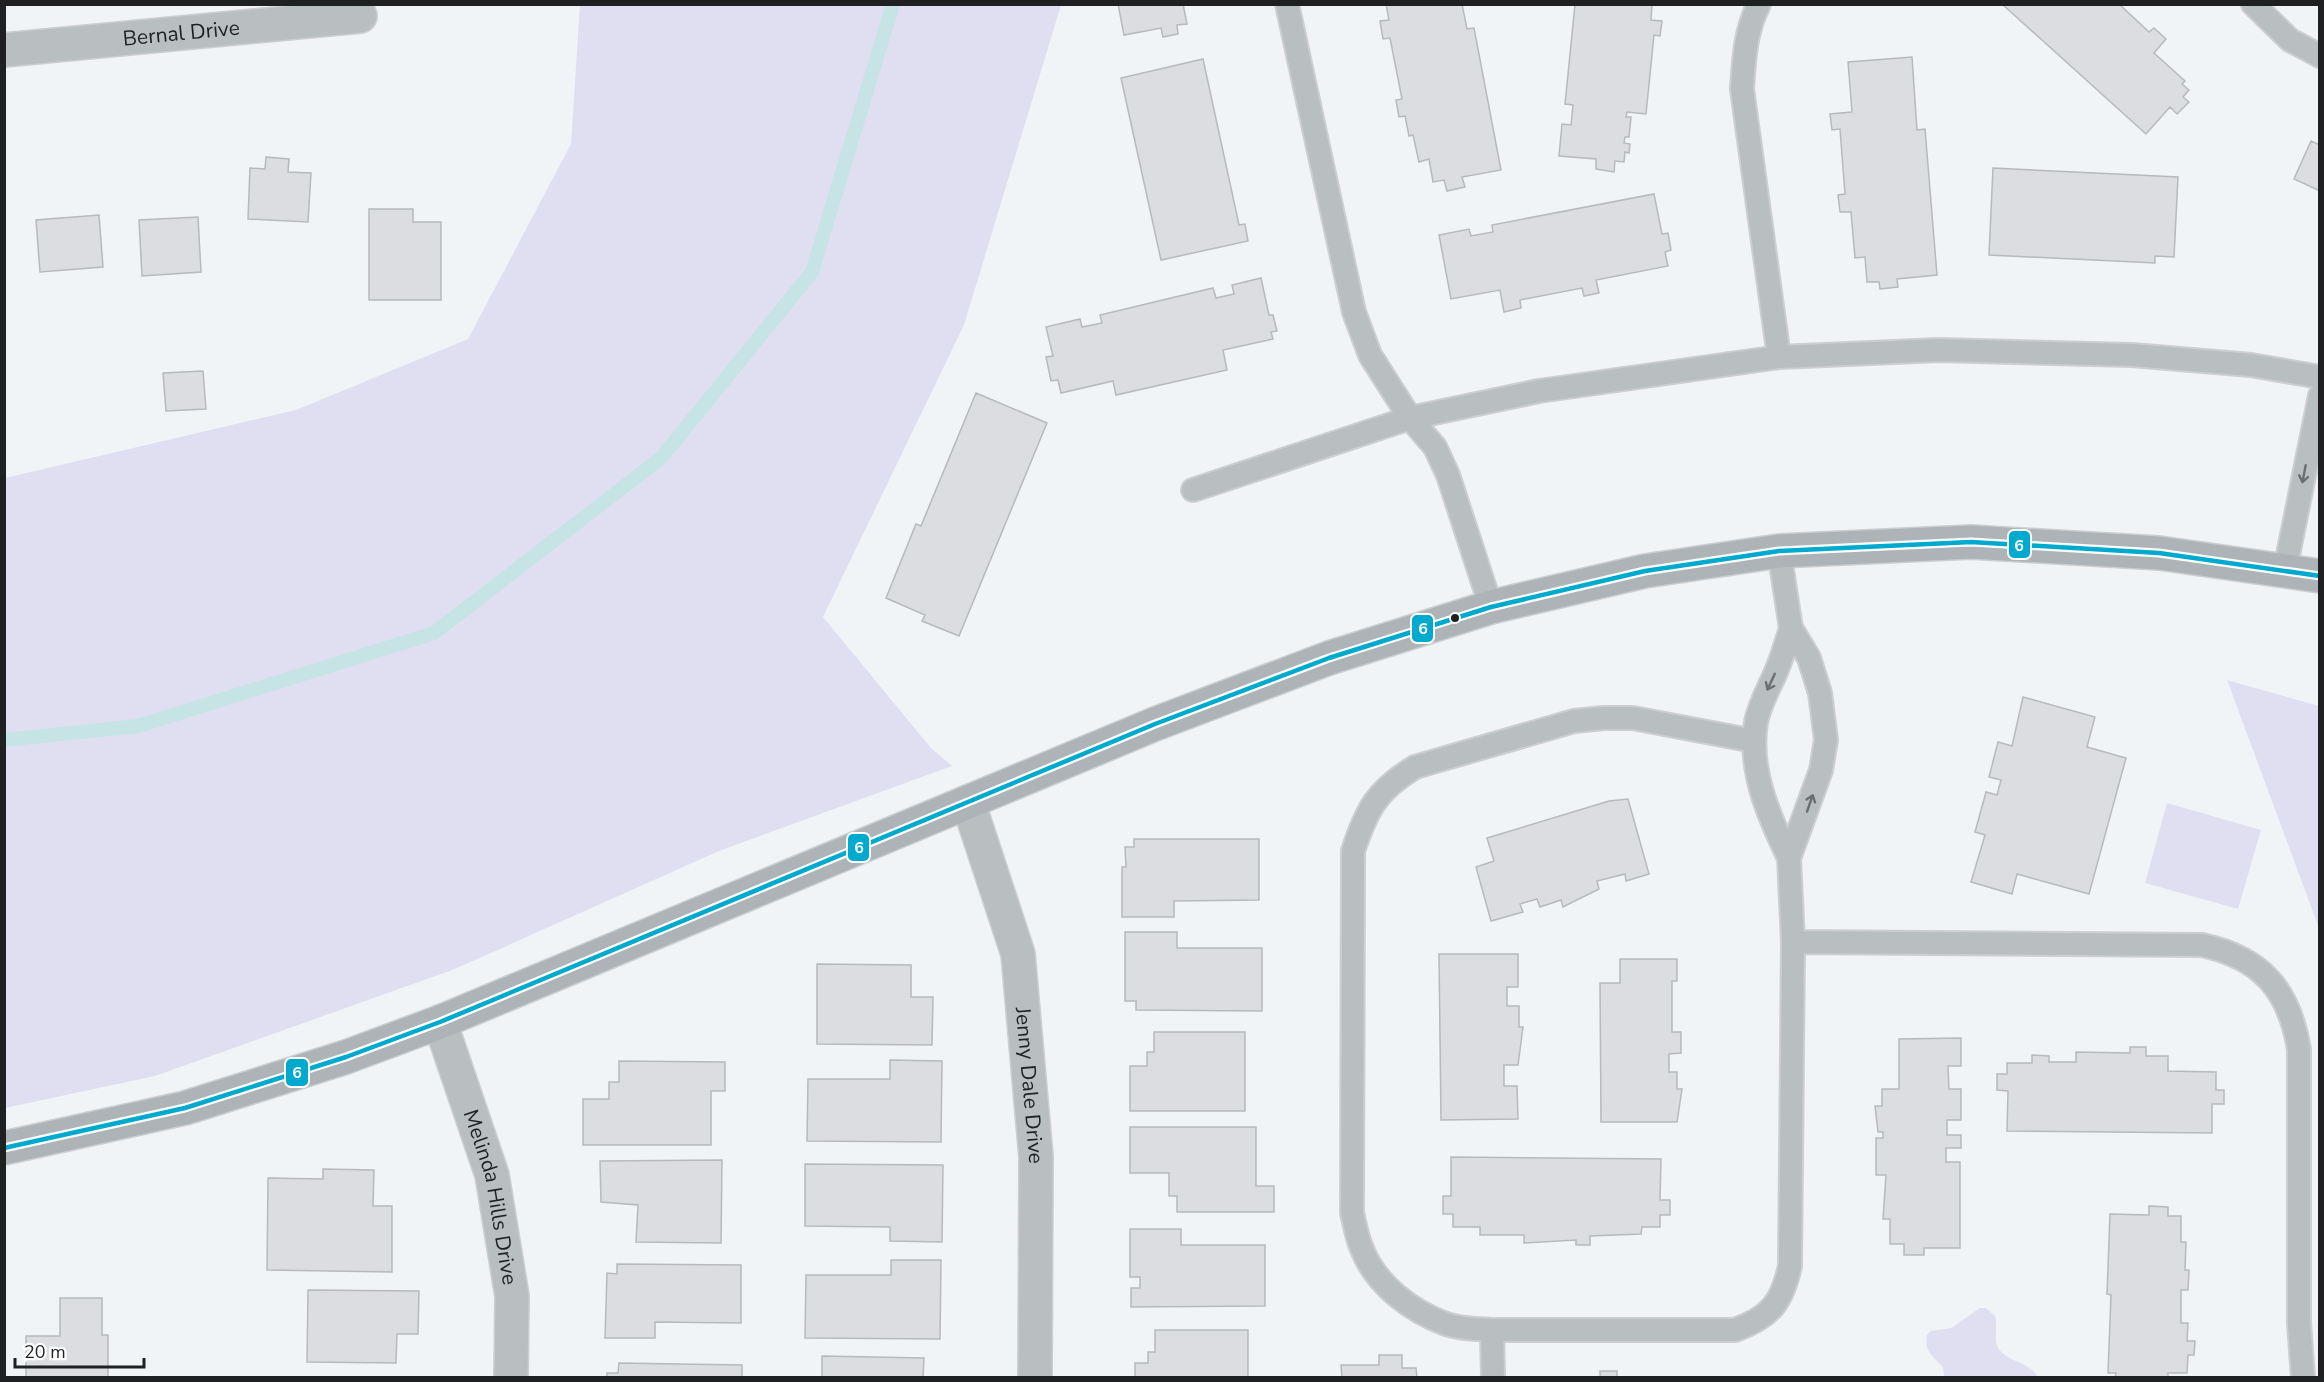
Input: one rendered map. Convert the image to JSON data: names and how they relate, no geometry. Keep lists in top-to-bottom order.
{
  "streets": {
    "street": ["Bernal Drive", "Jenny Dale Drive", "Melinda Hills Drive"]
  },
  "lines": ["transit line 6"],
  "scale_bar": "20 m"
}
